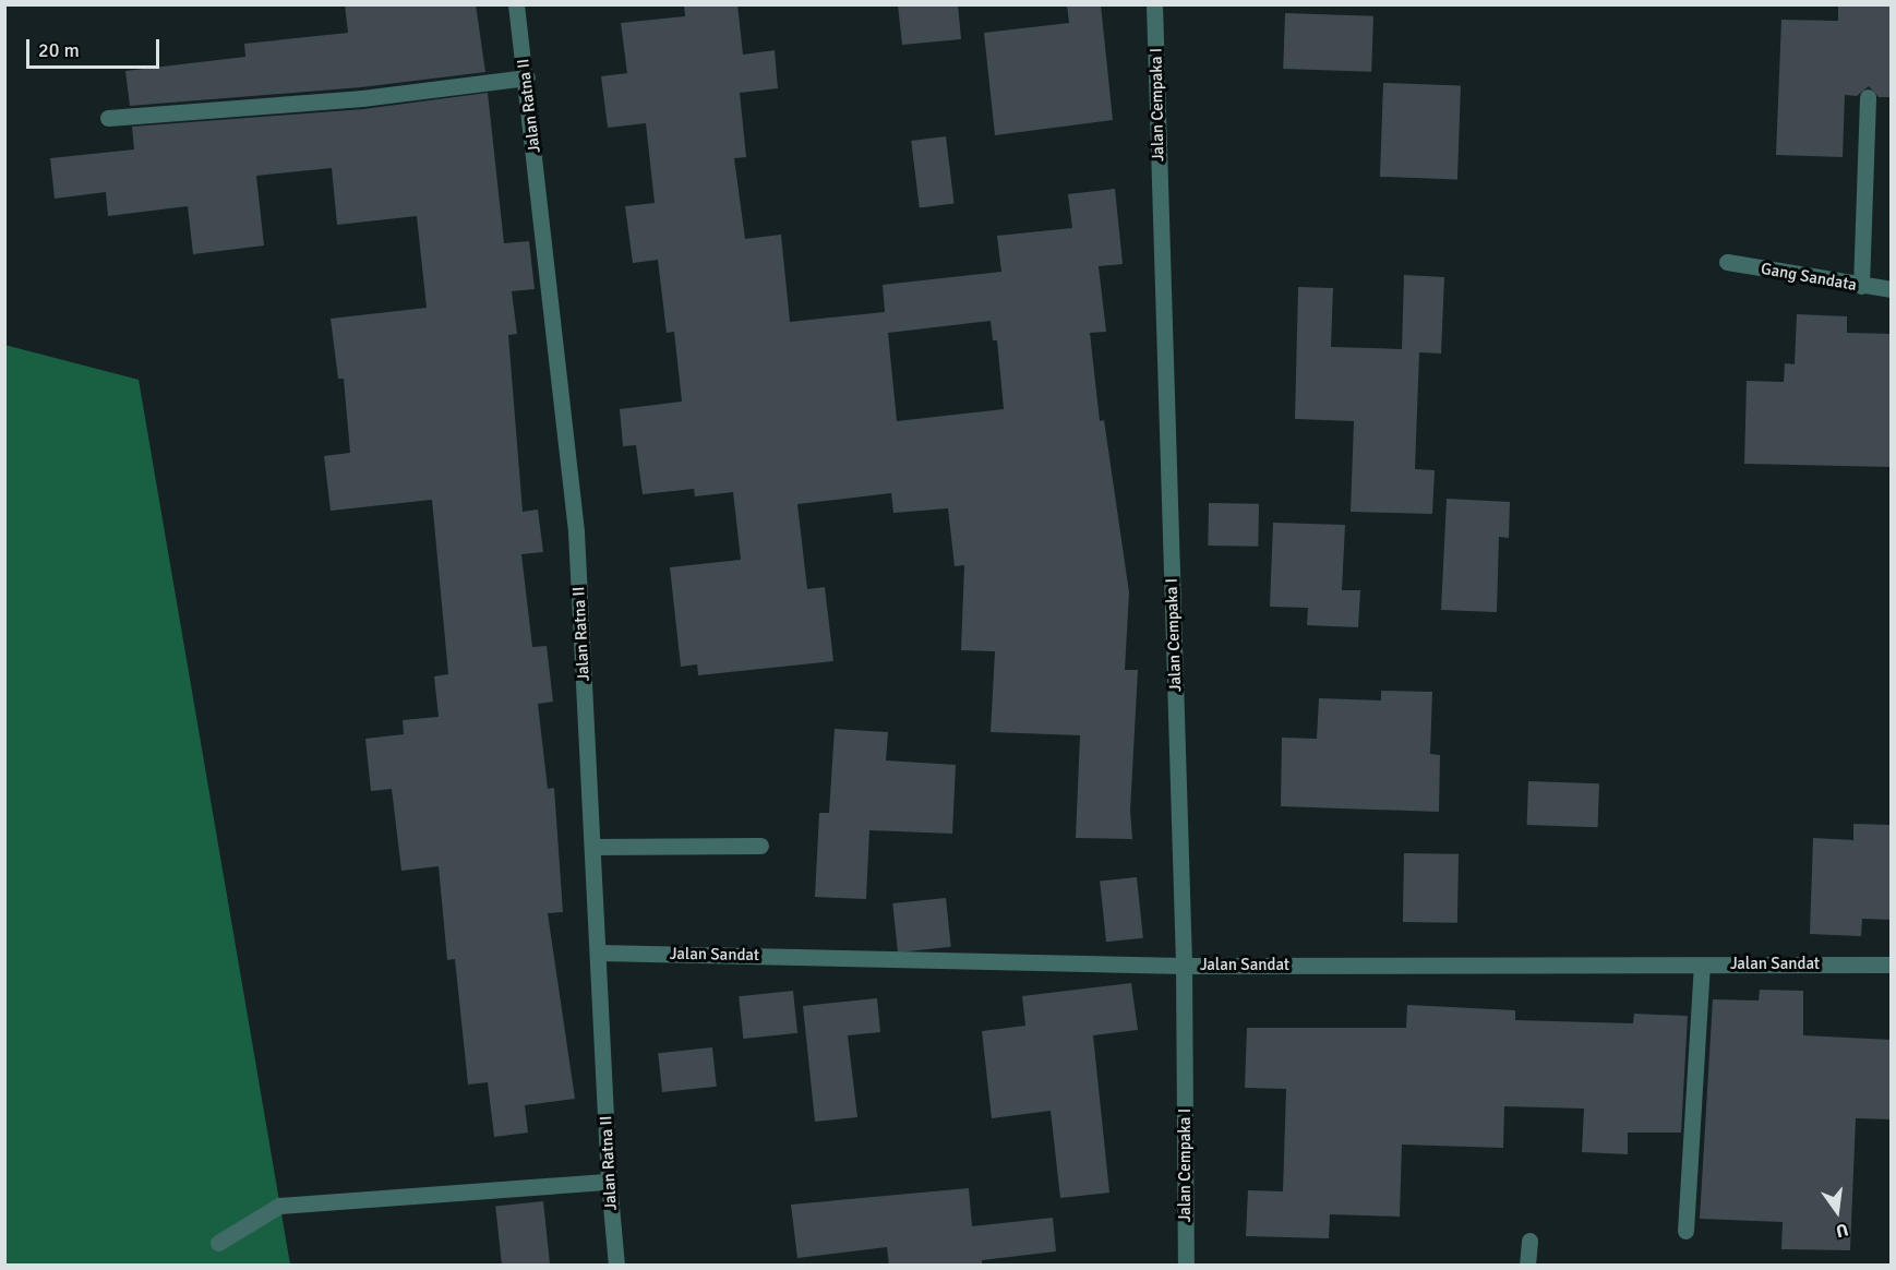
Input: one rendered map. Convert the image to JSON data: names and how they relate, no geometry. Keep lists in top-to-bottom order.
{
  "streets": {
    "street": [
      "Jalan Cempaka I",
      "Jalan Ratna II",
      "Gang Sandata",
      "Jalan Sandat"
    ]
  },
  "crossings": [
    ["Jalan Cempaka I", "Jalan Sandat"],
    ["Jalan Ratna II", "Jalan Sandat"]
  ],
  "scale_bar": "20 m",
  "north": "bottom"
}
